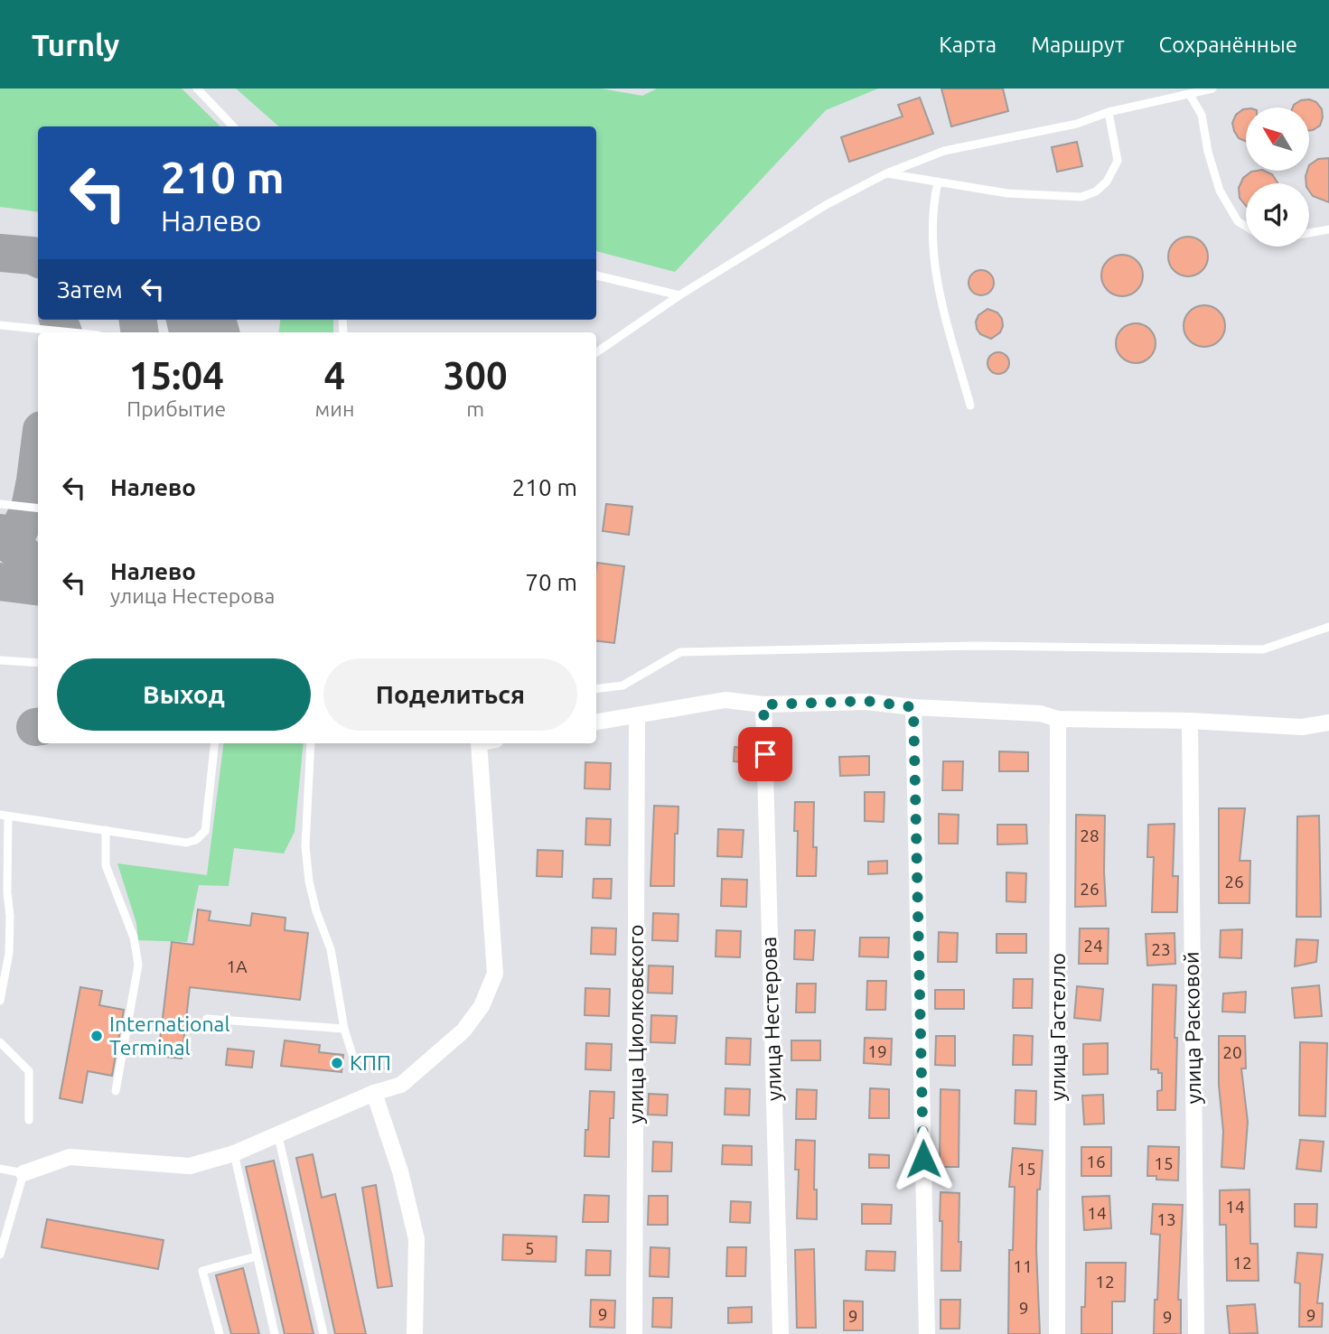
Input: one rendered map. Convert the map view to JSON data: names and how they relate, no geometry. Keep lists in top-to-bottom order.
{
  "streets": {
    "street": [
      "улица Нестерова",
      "улица Циолковского",
      "улица Гастелло",
      "улица Расковой"
    ]
  },
  "places": ["International Terminal", "КПП"],
  "house_numbers": [
    "28",
    "26",
    "26",
    "24",
    "23",
    "1А",
    "19",
    "20",
    "16",
    "15",
    "15",
    "14",
    "14",
    "13",
    "5",
    "12",
    "11",
    "12",
    "9",
    "9",
    "9",
    "9",
    "9"
  ],
  "north": "top left",
  "page": {
    "header": "Turnly",
    "nav": ["Карта", "Маршрут", "Сохранённые"],
    "turn": ["210 m", "Налево"],
    "then": "Затем",
    "eta": [
      "15:04",
      "Прибытие",
      "4",
      "мин",
      "300",
      "m"
    ],
    "list": [
      {
        "name": "Налево",
        "value": "210 m"
      },
      {
        "name": "Налево",
        "note": "улица Нестерова",
        "value": "70 m"
      }
    ],
    "buttons": ["Выход", "Поделиться"]
  }
}
